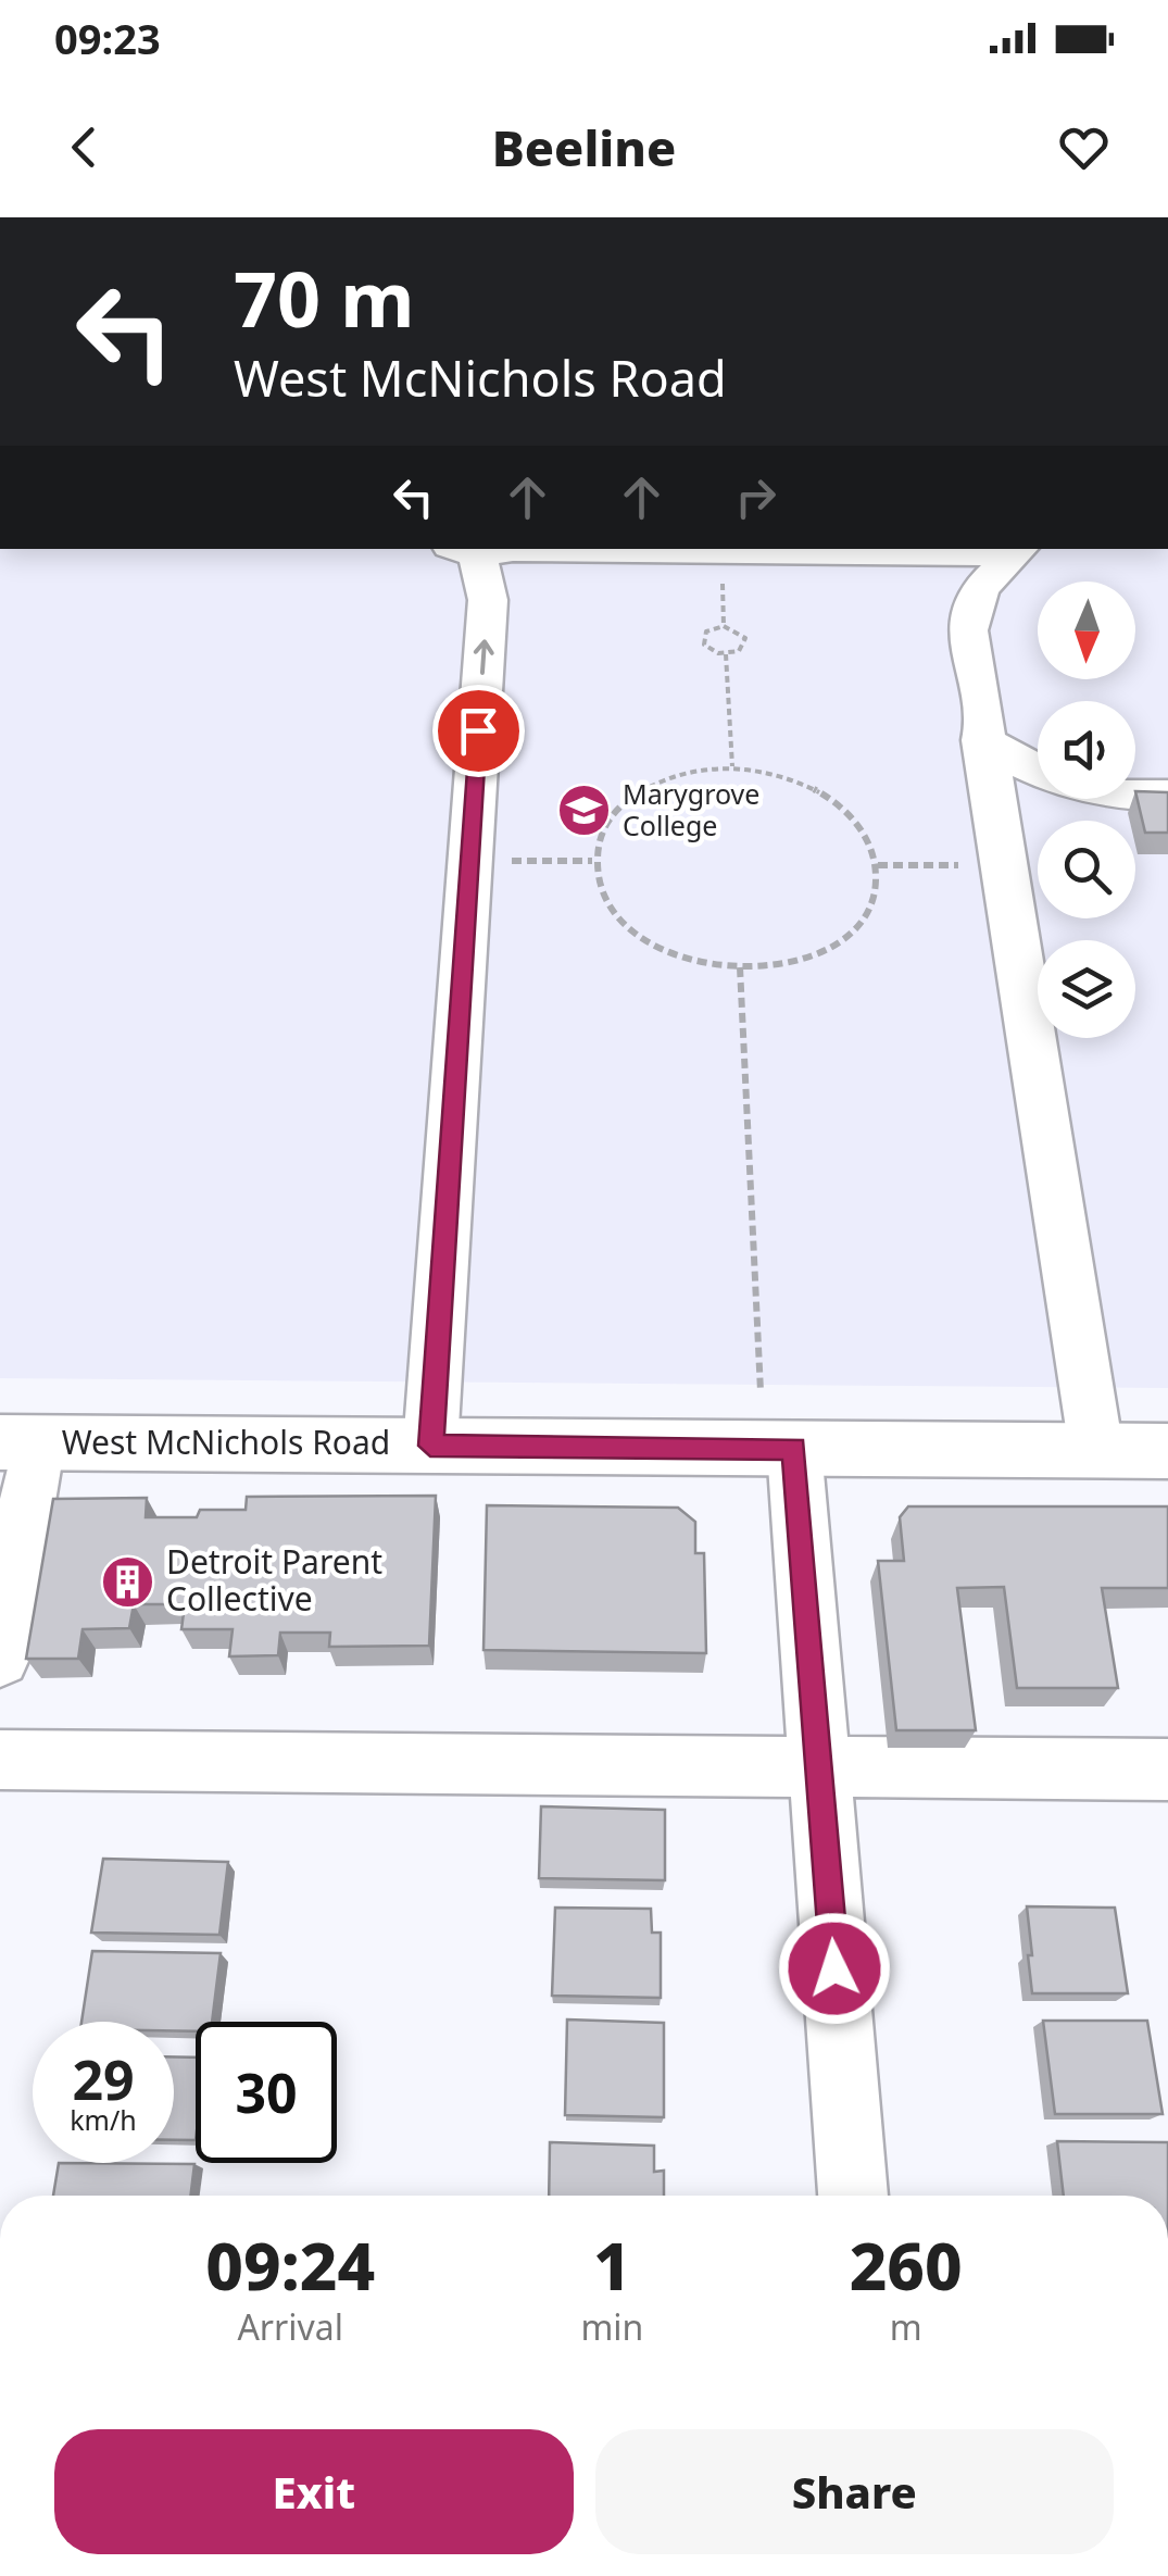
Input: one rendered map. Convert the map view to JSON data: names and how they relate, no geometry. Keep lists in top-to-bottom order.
{
  "streets": {
    "main road": ["West McNichols Road"]
  },
  "places": {
    "school or university": ["Marygrove College"],
    "building": ["Detroit Parent Collective"]
  },
  "north": "bottom",
  "page": {
    "status": "09:23",
    "header": "Beeline",
    "turn": ["70 m", "West McNichols Road"],
    "speed": "29 km/h",
    "limit": "30",
    "eta": [
      "09:24",
      "Arrival",
      "1",
      "min",
      "260",
      "m"
    ],
    "buttons": ["Exit", "Share"]
  }
}
